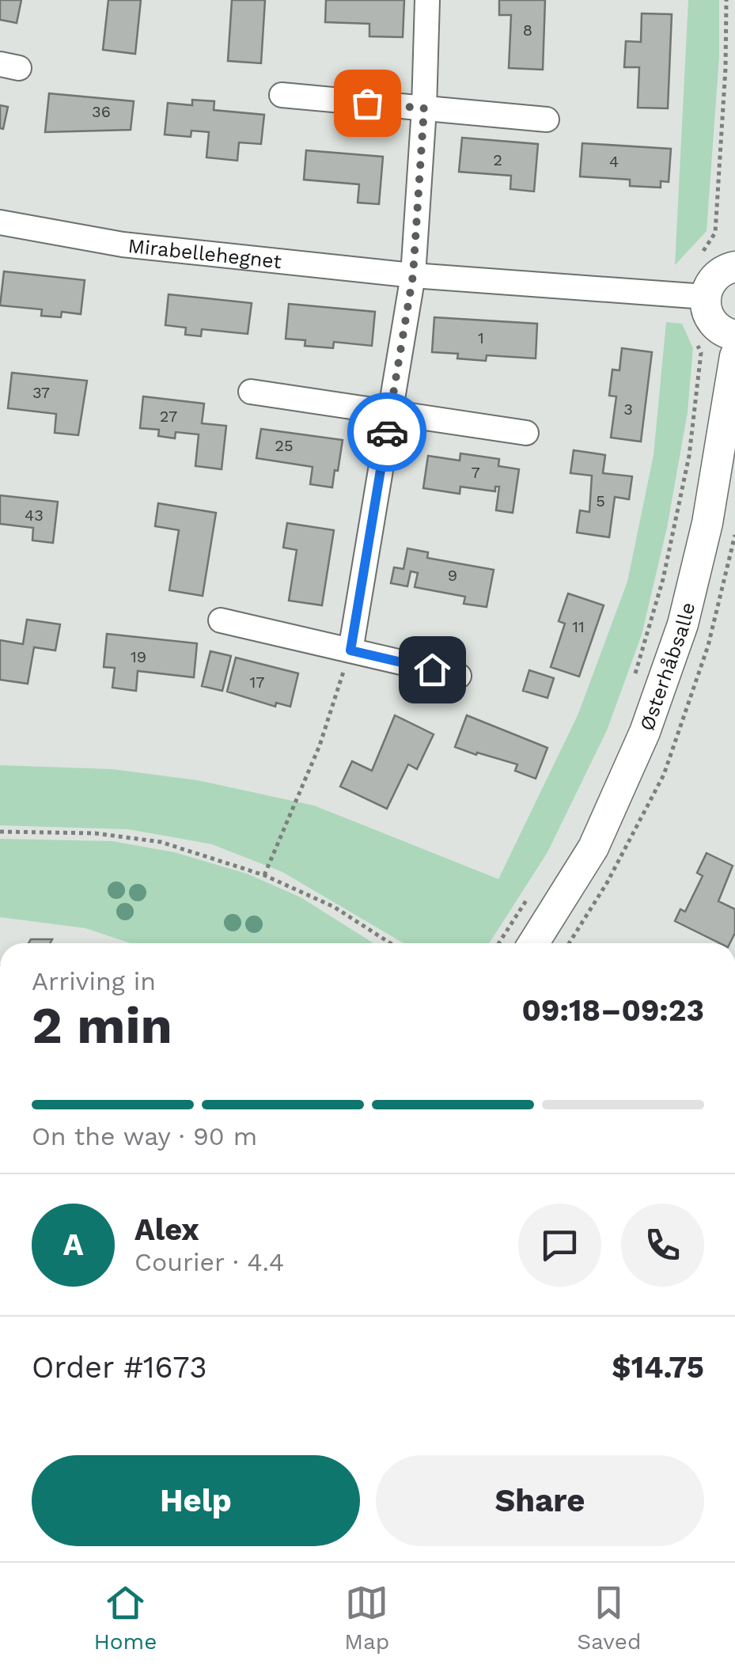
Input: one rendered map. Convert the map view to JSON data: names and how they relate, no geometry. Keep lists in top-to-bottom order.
{
  "streets": {
    "street": ["Mirabellehegnet", "Østerhåbsalle"]
  },
  "house_numbers": [
    "8",
    "36",
    "2",
    "4",
    "1",
    "37",
    "3",
    "27",
    "25",
    "7",
    "5",
    "43",
    "9",
    "11",
    "19",
    "17"
  ],
  "page": {
    "heading": ["2 min", "Arriving in", "09:18–09:23"],
    "panel": [
      "Alex",
      "Courier · 4.4",
      "Order #1673",
      "$14.75"
    ],
    "bar": "On the way · 90 m",
    "round": "A",
    "buttons": ["Help", "Share"],
    "tabs": ["Home", "Map", "Saved"]
  }
}
